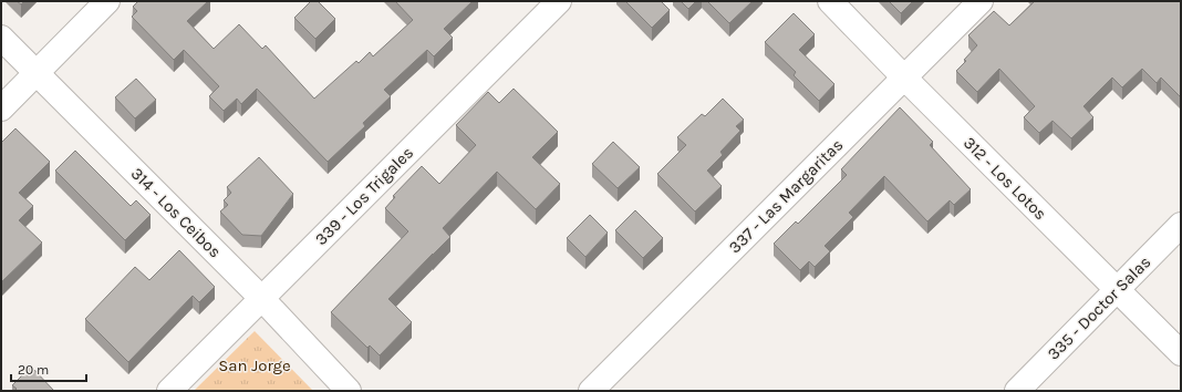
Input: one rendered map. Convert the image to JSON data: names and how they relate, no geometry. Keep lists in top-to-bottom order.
{
  "streets": {
    "street": [
      "312 - Los Lotos",
      "339 - Los Trigales",
      "337 - Las Margaritas",
      "314 - Los Ceibos",
      "335 - Doctor Salas"
    ]
  },
  "crossings": [
    ["312 - Los Lotos", "337 - Las Margaritas"],
    ["312 - Los Lotos", "335 - Doctor Salas"],
    ["339 - Los Trigales", "314 - Los Ceibos"]
  ],
  "parks": ["San Jorge"],
  "scale_bar": "20 m"
}
